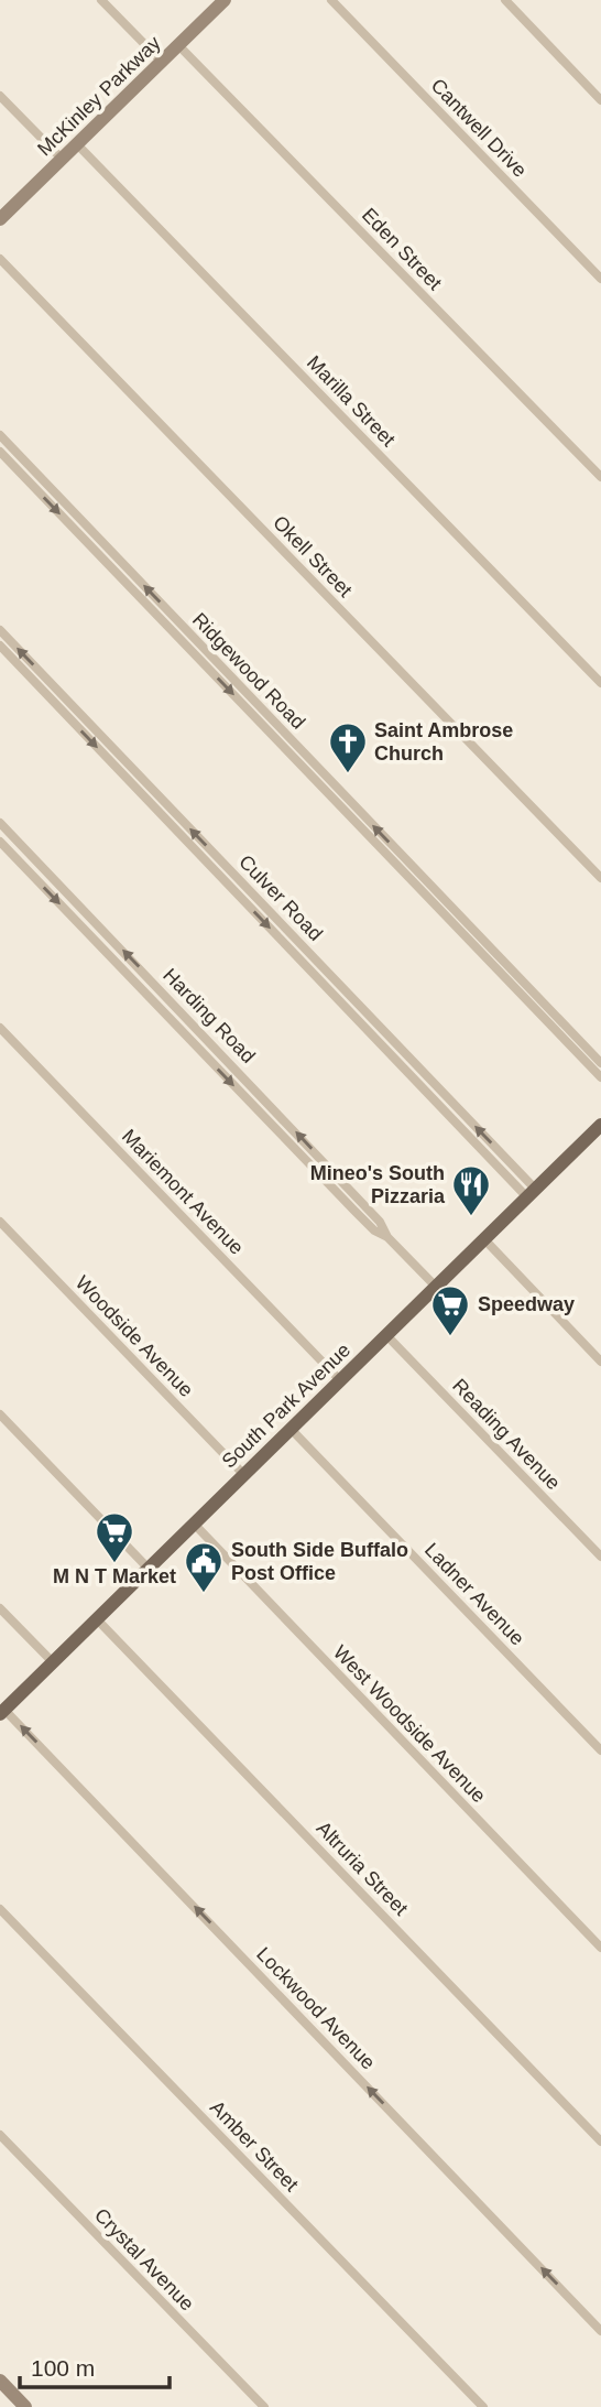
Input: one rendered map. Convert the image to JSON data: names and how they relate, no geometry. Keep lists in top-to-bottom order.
{
  "streets": {
    "main road": ["South Park Avenue"],
    "street": [
      "McKinley Parkway",
      "Cantwell Drive",
      "Eden Street",
      "Marilla Street",
      "Okell Street",
      "Ridgewood Road",
      "Culver Road",
      "Harding Road",
      "Mariemont Avenue",
      "Woodside Avenue",
      "Reading Avenue",
      "Ladner Avenue",
      "West Woodside Avenue",
      "Altruria Street",
      "Lockwood Avenue",
      "Amber Street",
      "Crystal Avenue"
    ]
  },
  "crossings": [
    ["McKinley Parkway", "Eden Street"],
    ["McKinley Parkway", "Marilla Street"],
    ["Culver Road", "South Park Avenue"],
    ["Harding Road", "South Park Avenue"],
    ["Mariemont Avenue", "South Park Avenue"],
    ["Woodside Avenue", "South Park Avenue"],
    ["South Park Avenue", "Reading Avenue"],
    ["South Park Avenue", "Ladner Avenue"],
    ["South Park Avenue", "West Woodside Avenue"],
    ["South Park Avenue", "Altruria Street"],
    ["South Park Avenue", "Lockwood Avenue"]
  ],
  "one_way": ["Lockwood Avenue"],
  "places": {
    "church": ["Saint Ambrose Church"],
    "restaurant": ["Mineo's South Pizzaria"],
    "supermarket": ["Speedway", "M N T Market"],
    "public building": ["South Side Buffalo Post Office"]
  },
  "scale_bar": "100 m"
}
